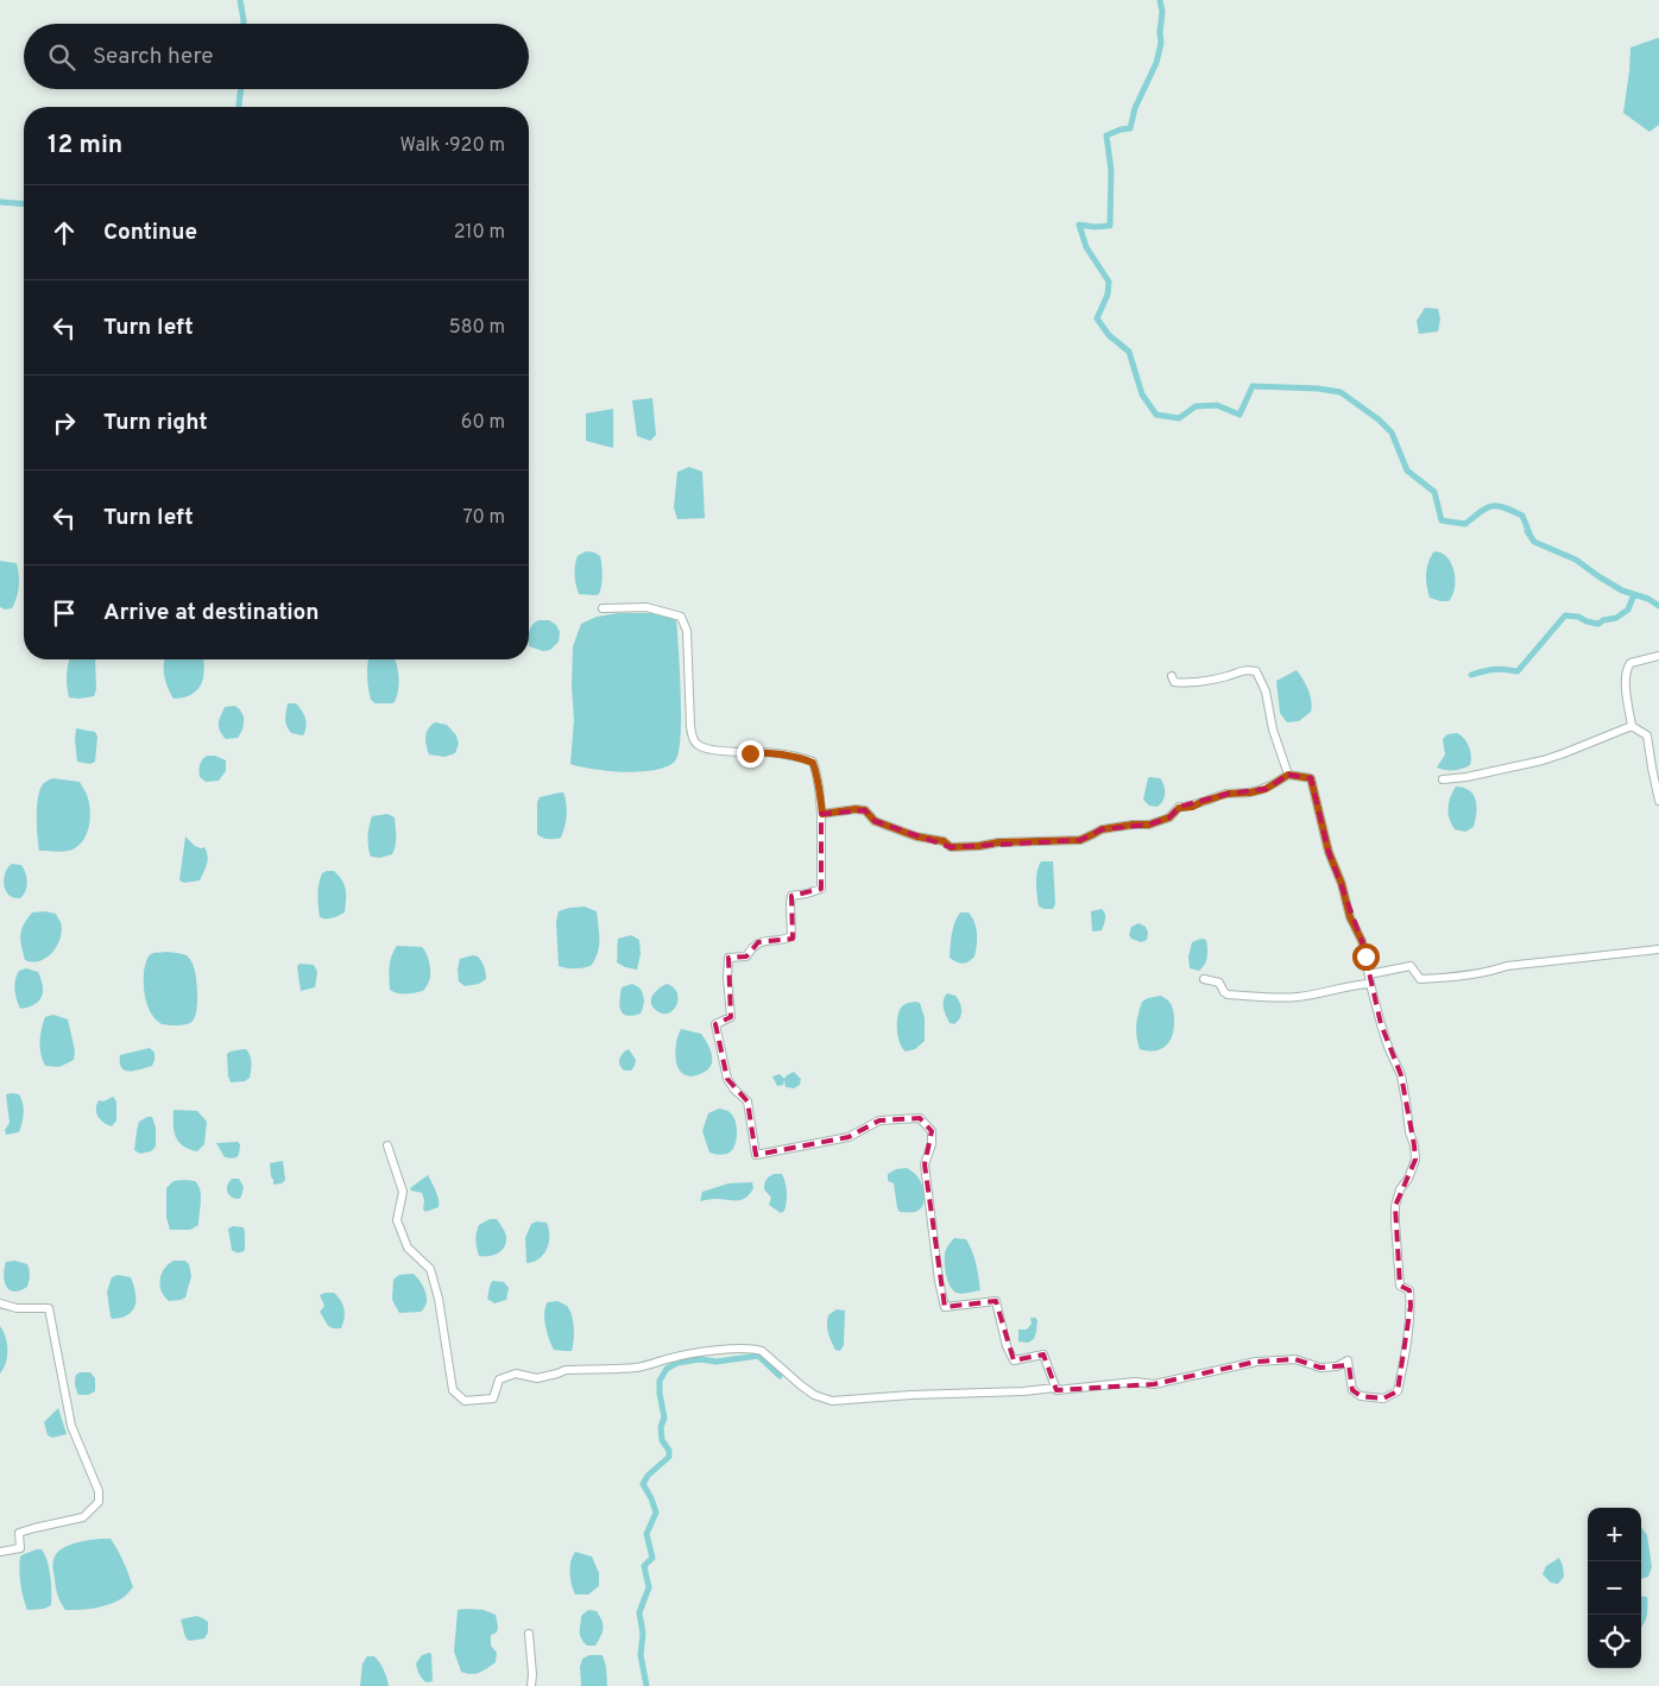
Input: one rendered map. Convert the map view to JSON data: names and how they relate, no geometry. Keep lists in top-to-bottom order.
{
  "page": {
    "search": "Search here",
    "heading": ["12 min", "Walk · 920 m"],
    "list": [
      ["Continue", "210 m"],
      ["Turn left", "580 m"],
      ["Turn right", "60 m"],
      ["Turn left", "70 m"],
      "Arrive at destination"
    ],
    "map_buttons": ["+", "−"]
  }
}
